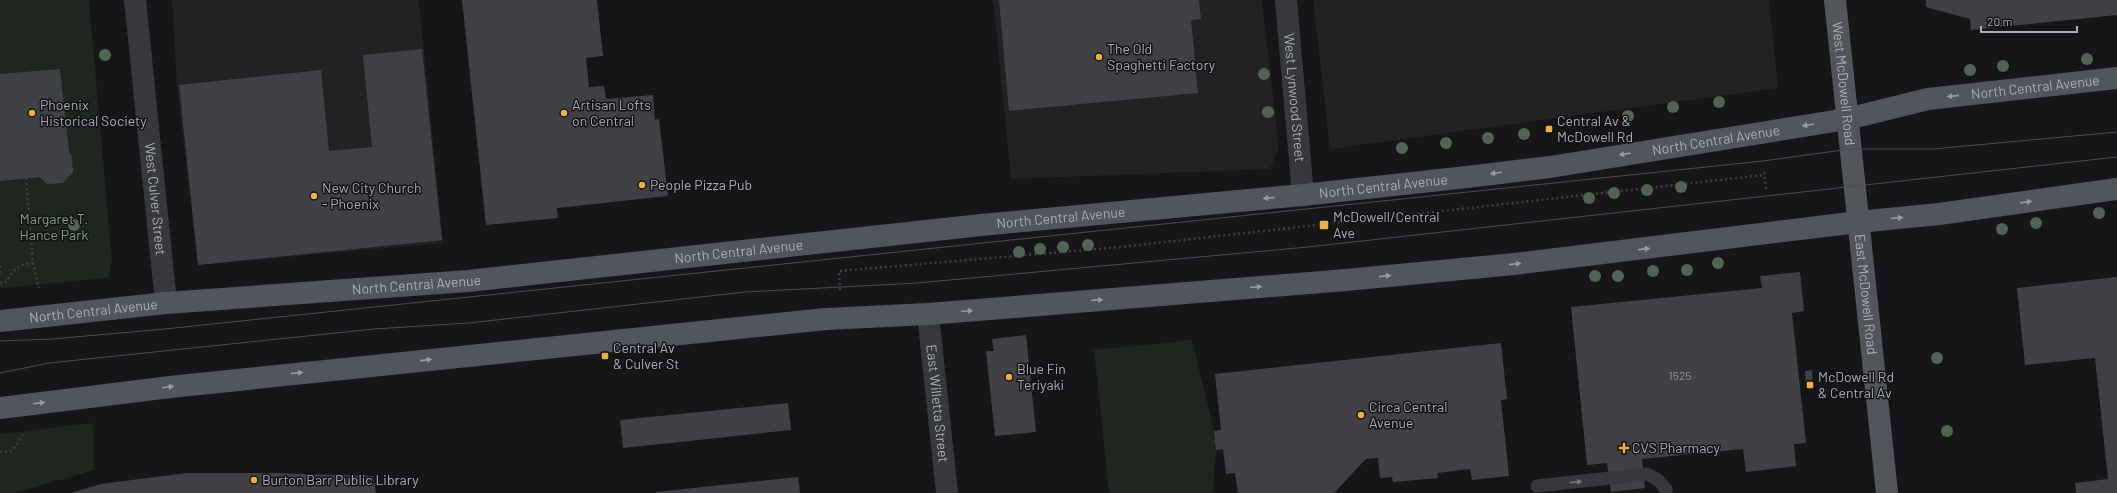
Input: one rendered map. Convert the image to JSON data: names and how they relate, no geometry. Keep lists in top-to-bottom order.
{
  "streets": {
    "main road": ["West McDowell Road", "North Central Avenue", "East McDowell Road"],
    "street": ["West Lynwood Street", "West Culver Street", "East Willetta Street"]
  },
  "crossings": [
    ["West McDowell Road", "North Central Avenue"],
    ["West McDowell Road", "East McDowell Road"],
    ["North Central Avenue", "West Lynwood Street"],
    ["North Central Avenue", "West Culver Street"]
  ],
  "parks": ["Margaret T. Hance Park"],
  "places": {
    "other": [
      "The Old Spaghetti Factory",
      "Phoenix Historical Society",
      "Artisan Lofts on Central",
      "People Pizza Pub",
      "New City Church - Phoenix",
      "Blue Fin Teriyaki",
      "Circa Central Avenue",
      "Burton Barr Public Library"
    ],
    "transit": [
      "Central Av & McDowell Rd",
      "McDowell/Central Ave",
      "Central Av & Culver St",
      "McDowell Rd & Central Av"
    ],
    "health": ["CVS Pharmacy"]
  },
  "house_numbers": ["1525"],
  "scale_bar": "20 m"
}
